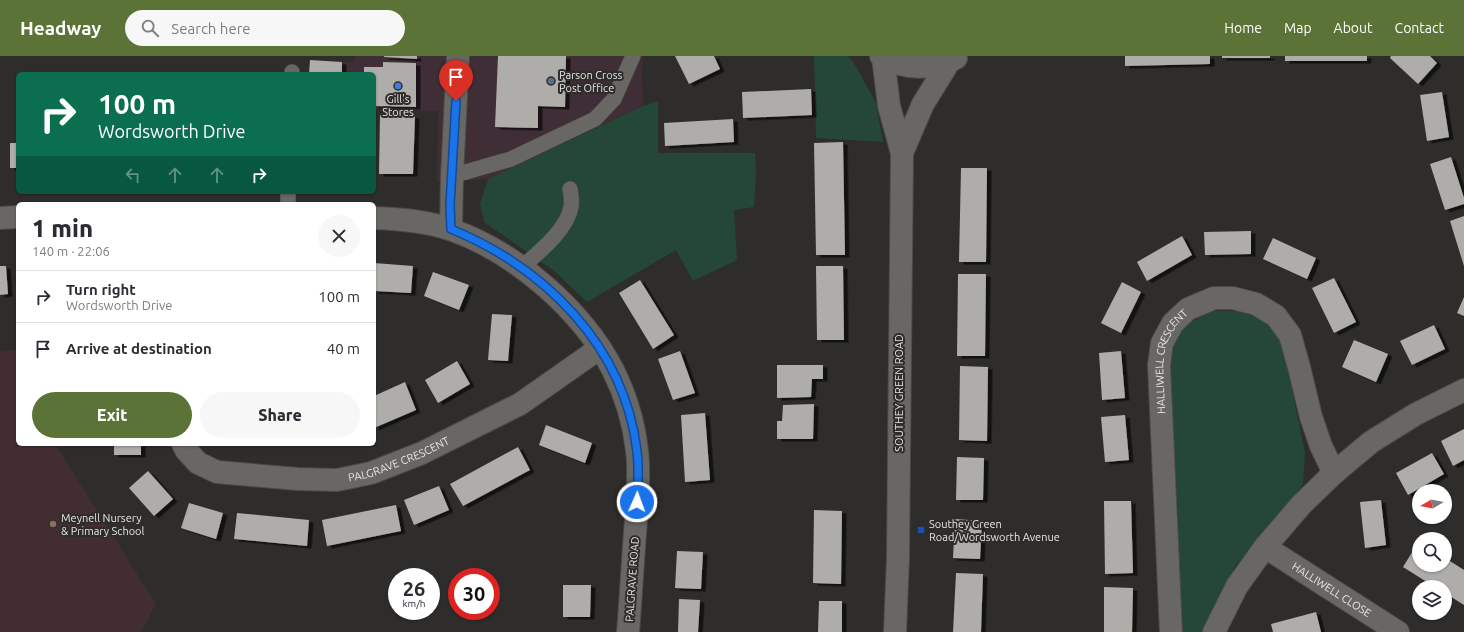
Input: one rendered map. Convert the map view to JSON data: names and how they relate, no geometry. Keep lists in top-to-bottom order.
{
  "streets": {
    "street": [
      "HALLIWELL CRESCENT",
      "SOUTHEY GREEN ROAD",
      "PALGRAVE CRESCENT",
      "PALGRAVE ROAD",
      "HALLIWELL CLOSE"
    ]
  },
  "crossings": [
    ["PALGRAVE CRESCENT", "PALGRAVE ROAD"]
  ],
  "places": {
    "other": ["Parson Cross Post Office", "Gill's Stores", "Meynell Nursery & Primary School"],
    "transit": ["Southey Green Road/Wordsworth Avenue"]
  },
  "north": "left",
  "page": {
    "header": "Headway",
    "search": "Search here",
    "nav": [
      "Home",
      "Map",
      "About",
      "Contact"
    ],
    "turn": ["100 m", "Wordsworth Drive"],
    "heading": ["1 min", "140 m · 22:06"],
    "list": [
      {
        "name": "Turn right",
        "note": "Wordsworth Drive",
        "value": "100 m"
      },
      {
        "name": "Arrive at destination",
        "value": "40 m"
      }
    ],
    "buttons": ["Exit", "Share"],
    "speed": "26 km/h",
    "limit": "30"
  }
}
